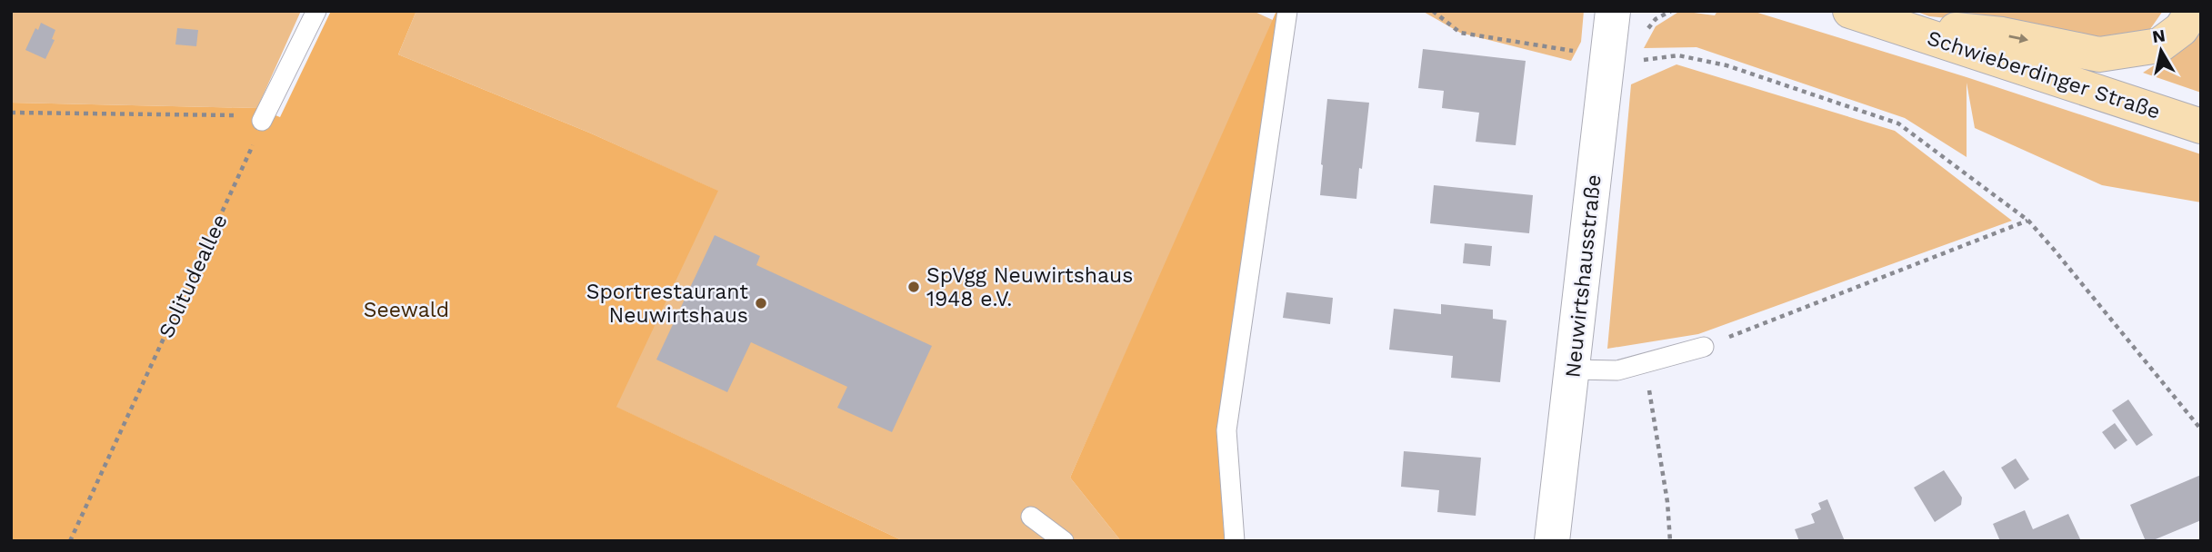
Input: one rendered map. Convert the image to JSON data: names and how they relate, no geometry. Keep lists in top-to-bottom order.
{
  "streets": {
    "main road": ["Schwieberdinger Straße"],
    "street": ["Neuwirtshausstraße"],
    "path": ["Solitudeallee"]
  },
  "parks": ["Seewald"],
  "places": ["SpVgg Neuwirtshaus 1948 e.V.", "Sportrestaurant Neuwirtshaus"],
  "north": "top"
}
